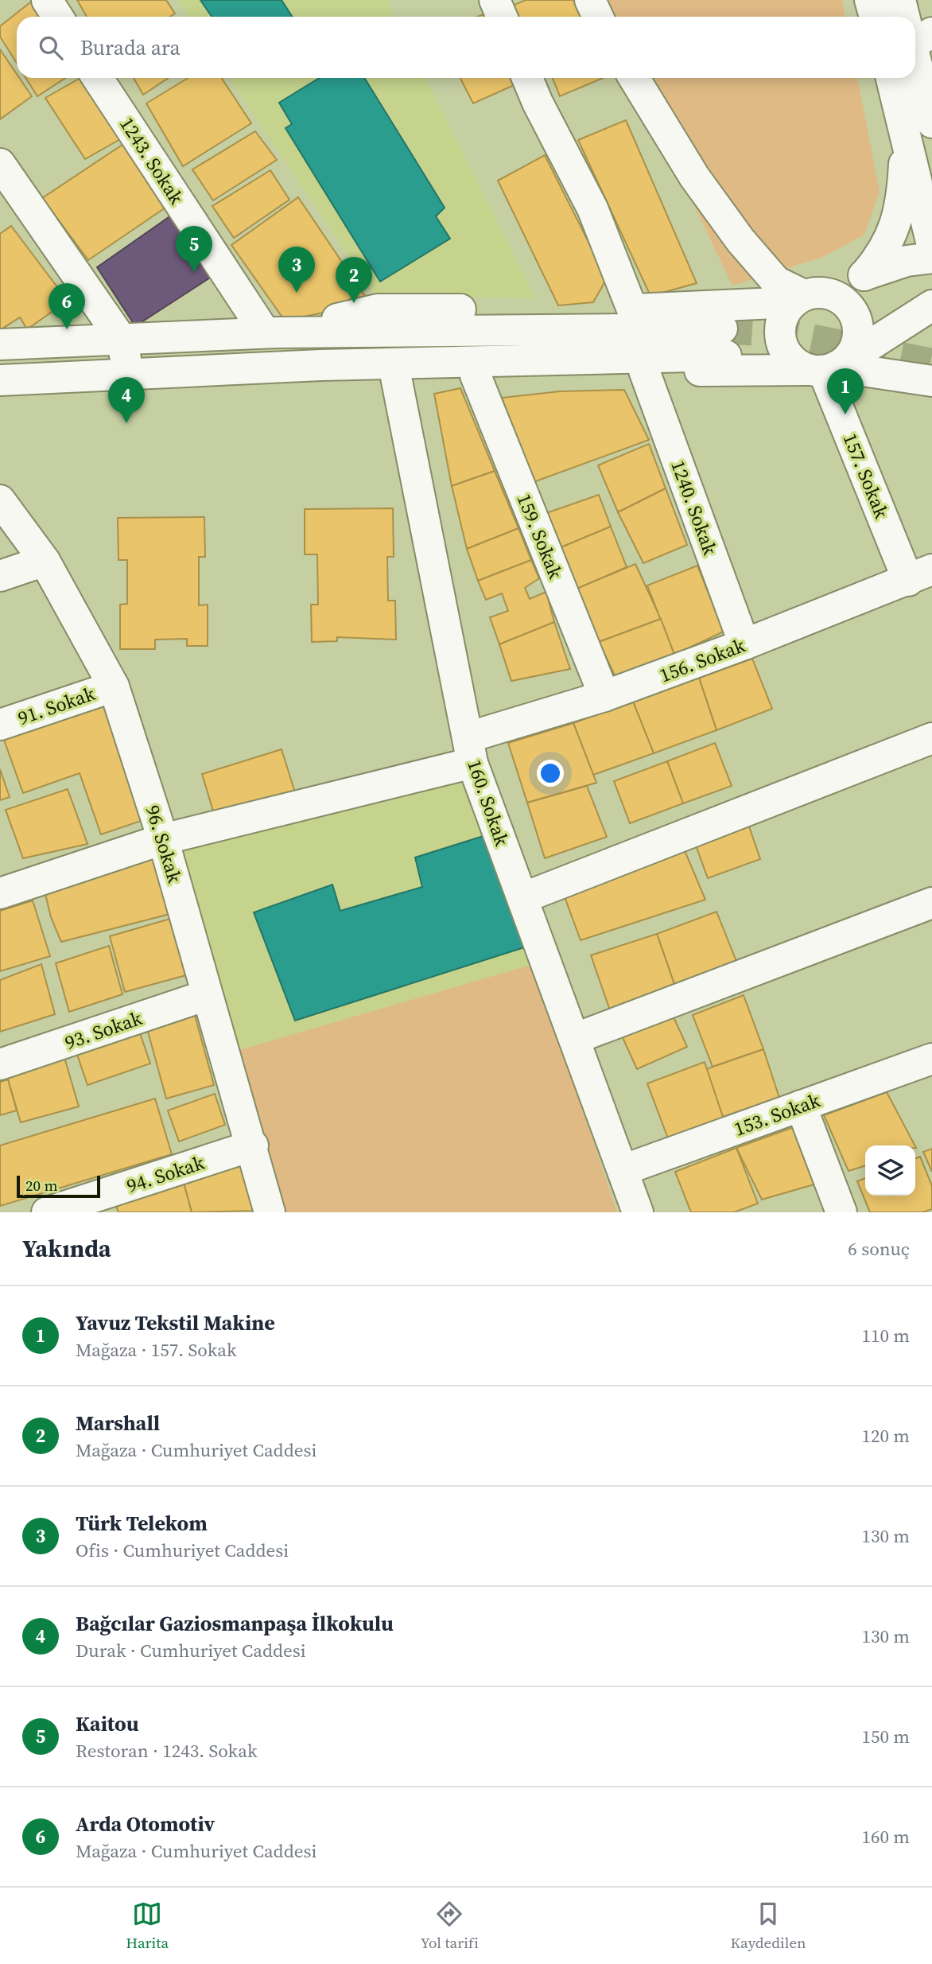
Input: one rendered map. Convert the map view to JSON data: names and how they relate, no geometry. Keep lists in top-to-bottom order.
{
  "streets": {
    "street": [
      "1243. Sokak",
      "157. Sokak",
      "1240. Sokak",
      "159. Sokak",
      "156. Sokak",
      "91. Sokak",
      "160. Sokak",
      "96. Sokak",
      "93. Sokak",
      "153. Sokak",
      "94. Sokak"
    ]
  },
  "crossings": [
    ["157. Sokak", "156. Sokak"],
    ["1240. Sokak", "156. Sokak"],
    ["159. Sokak", "156. Sokak"],
    ["156. Sokak", "160. Sokak"],
    ["156. Sokak", "96. Sokak"],
    ["91. Sokak", "96. Sokak"],
    ["160. Sokak", "153. Sokak"],
    ["96. Sokak", "93. Sokak"],
    ["96. Sokak", "94. Sokak"]
  ],
  "scale_bar": "20 m",
  "page": {
    "search": "Burada ara",
    "pins": [
      "5",
      "3",
      "2",
      "6",
      "1",
      "4"
    ],
    "scale": "20 m",
    "heading": ["Yakında", "6 sonuç"],
    "list": [
      {
        "mark": "1",
        "name": "Yavuz Tekstil Makine",
        "note": "Mağaza · 157. Sokak",
        "value": "110 m"
      },
      {
        "mark": "2",
        "name": "Marshall",
        "note": "Mağaza · Cumhuriyet Caddesi",
        "value": "120 m"
      },
      {
        "mark": "3",
        "name": "Türk Telekom",
        "note": "Ofis · Cumhuriyet Caddesi",
        "value": "130 m"
      },
      {
        "mark": "4",
        "name": "Bağcılar Gaziosmanpaşa İlkokulu",
        "note": "Durak · Cumhuriyet Caddesi",
        "value": "130 m"
      },
      {
        "mark": "5",
        "name": "Kaitou",
        "note": "Restoran · 1243. Sokak",
        "value": "150 m"
      },
      {
        "mark": "6",
        "name": "Arda Otomotiv",
        "note": "Mağaza · Cumhuriyet Caddesi",
        "value": "160 m"
      }
    ],
    "nav": ["Harita", "Yol tarifi", "Kaydedilen"]
  }
}
